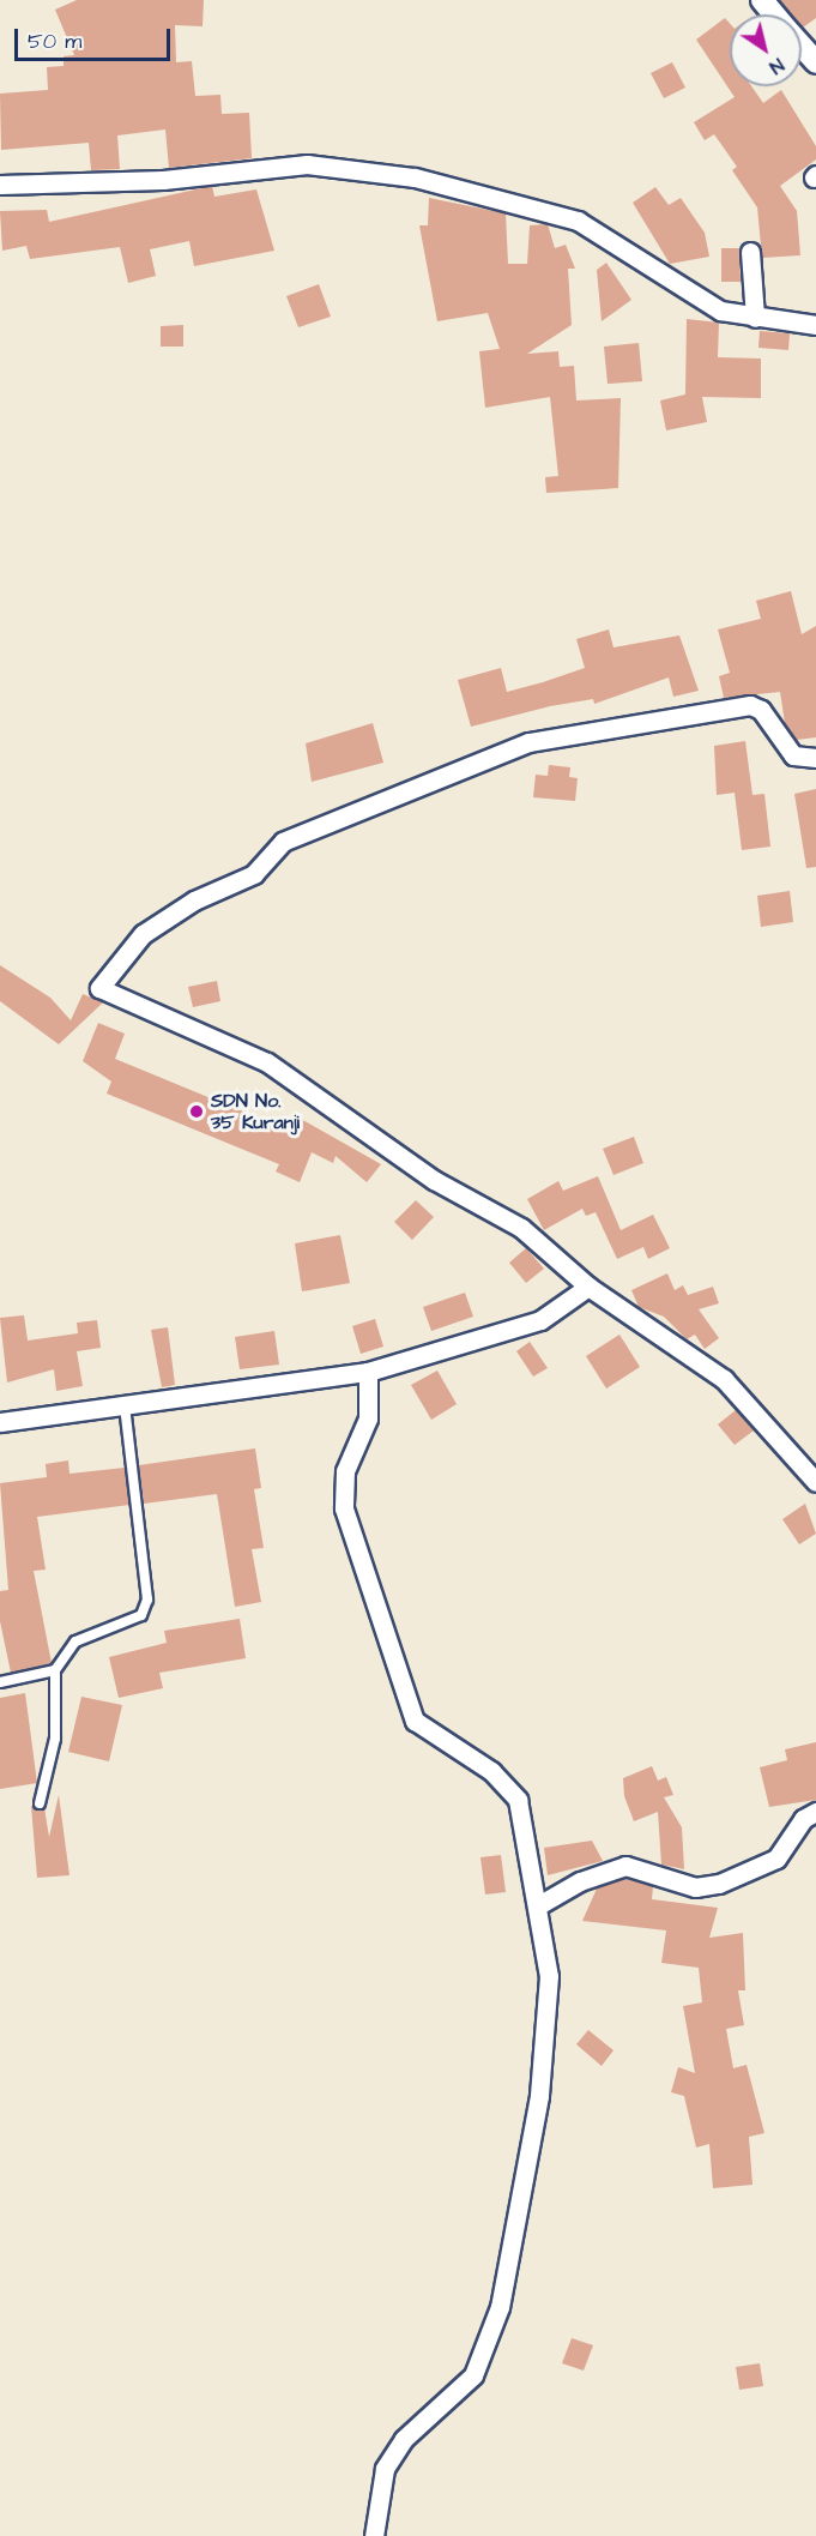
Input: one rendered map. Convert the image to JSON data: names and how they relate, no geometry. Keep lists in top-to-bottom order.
{
  "places": ["SDN No. 35 Kuranji"],
  "scale_bar": "50 m",
  "north": "bottom right"
}
